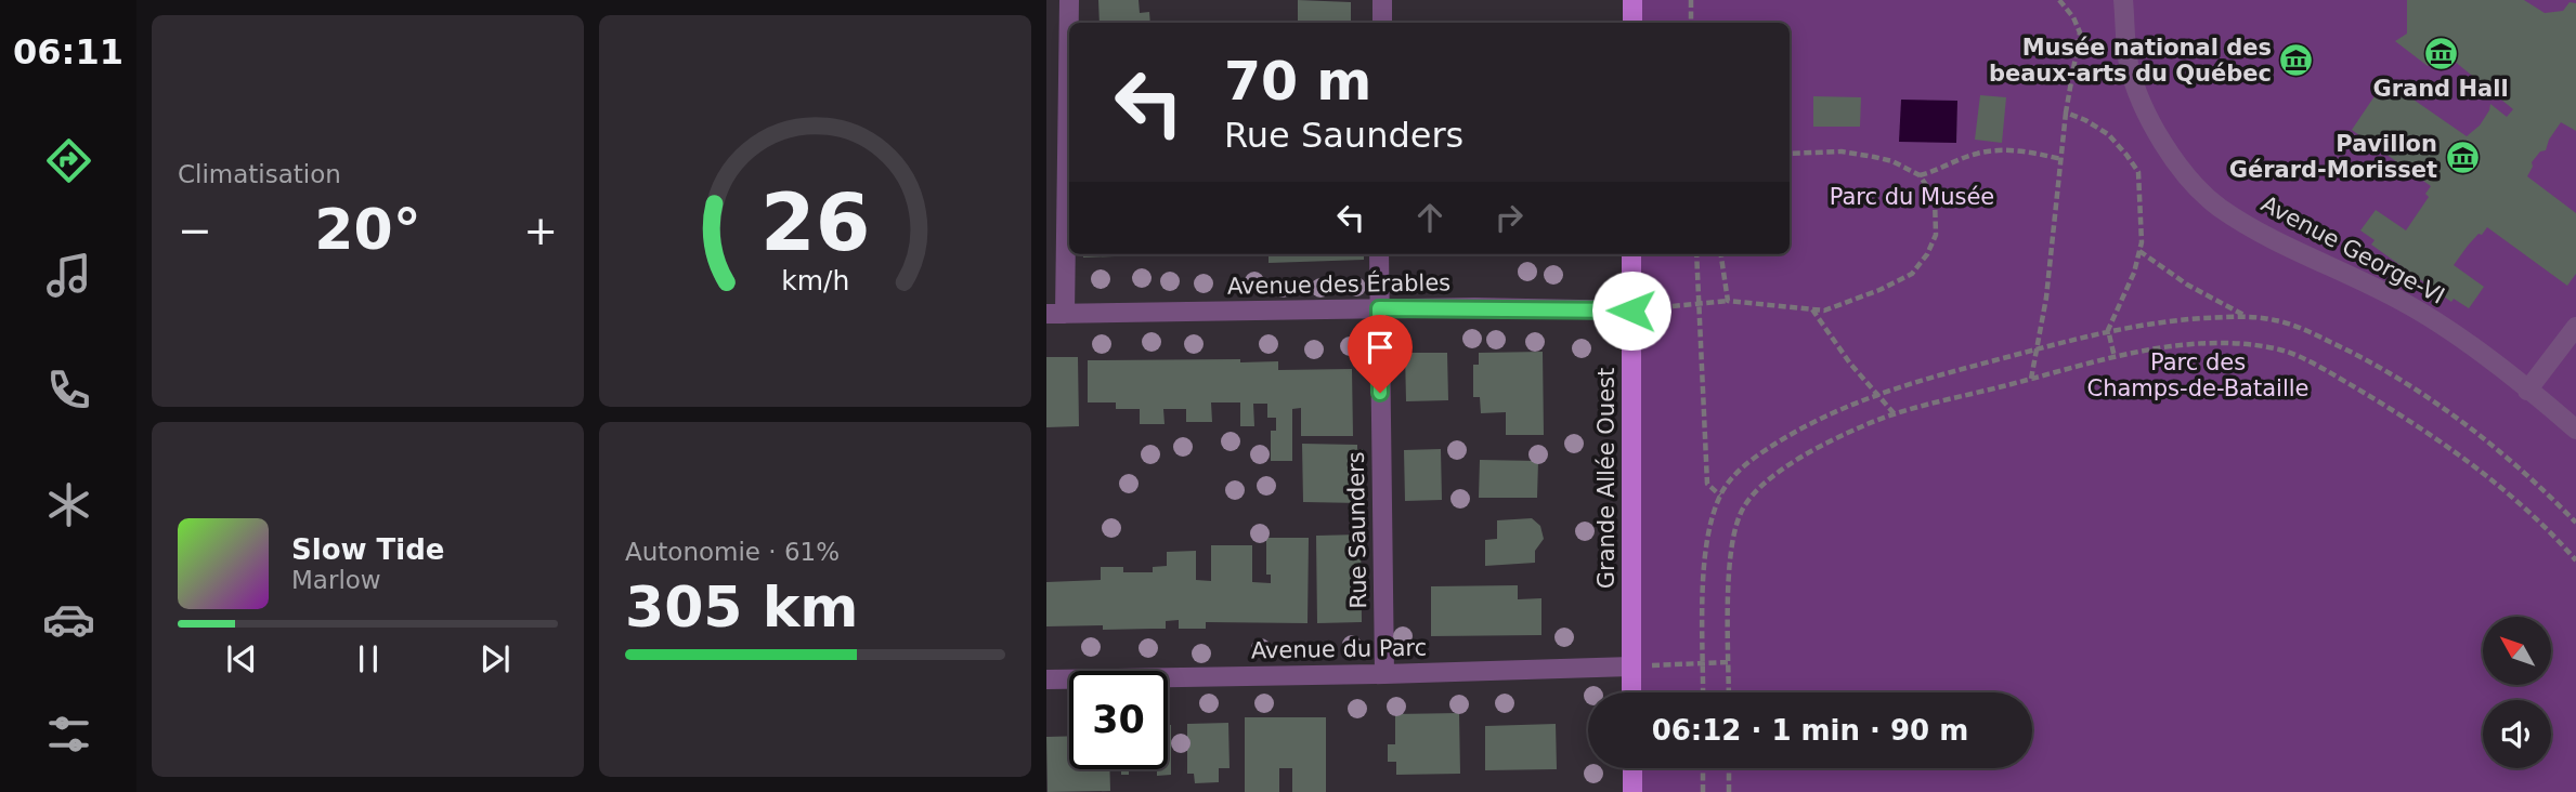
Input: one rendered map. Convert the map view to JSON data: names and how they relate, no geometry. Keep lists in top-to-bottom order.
{
  "streets": {
    "main road": ["Grande Allée Ouest"],
    "street": [
      "Avenue George-VI",
      "Avenue des Érables",
      "Rue Saunders",
      "Avenue du Parc"
    ]
  },
  "crossings": [
    ["Avenue des Érables", "Grande Allée Ouest"],
    ["Avenue des Érables", "Rue Saunders"],
    ["Grande Allée Ouest", "Avenue du Parc"],
    ["Rue Saunders", "Avenue du Parc"]
  ],
  "parks": ["Parc du Musée", "Parc des Champs-de-Bataille"],
  "places": {
    "museum": ["Grand Hall", "Musée national des beaux-arts du Québec", "Pavillon Gérard-Morisset"]
  },
  "north": "top left",
  "page": {
    "tabs": "06:11",
    "tile": [
      "Climatisation",
      ["Autonomie · 61%", "305 km"]
    ],
    "turn": ["70 m", "Rue Saunders"],
    "heat": ["−", "20°", "+"],
    "song": ["Slow Tide", "Marlow"],
    "limit": "30",
    "trip": "06:12 · 1 min · 90 m",
    "gauge": ["26", "km/h"]
  }
}
